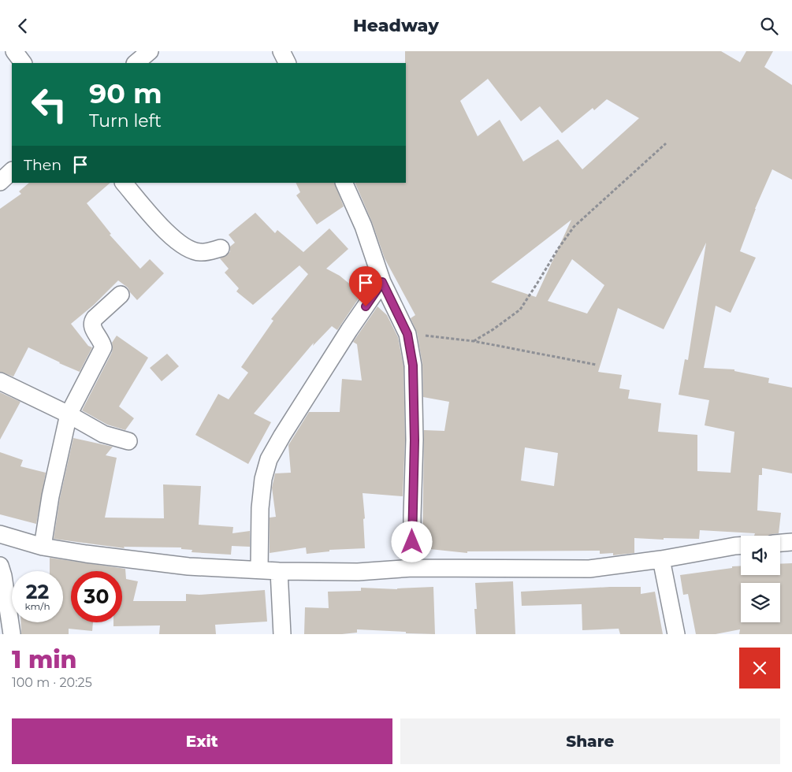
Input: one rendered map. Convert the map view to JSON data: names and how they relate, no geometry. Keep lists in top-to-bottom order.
{
  "page": {
    "header": "Headway",
    "turn": ["90 m", "Turn left"],
    "then": "Then",
    "speed": "22 km/h",
    "limit": "30",
    "heading": ["1 min", "100 m · 20:25"],
    "buttons": ["Exit", "Share"]
  }
}
